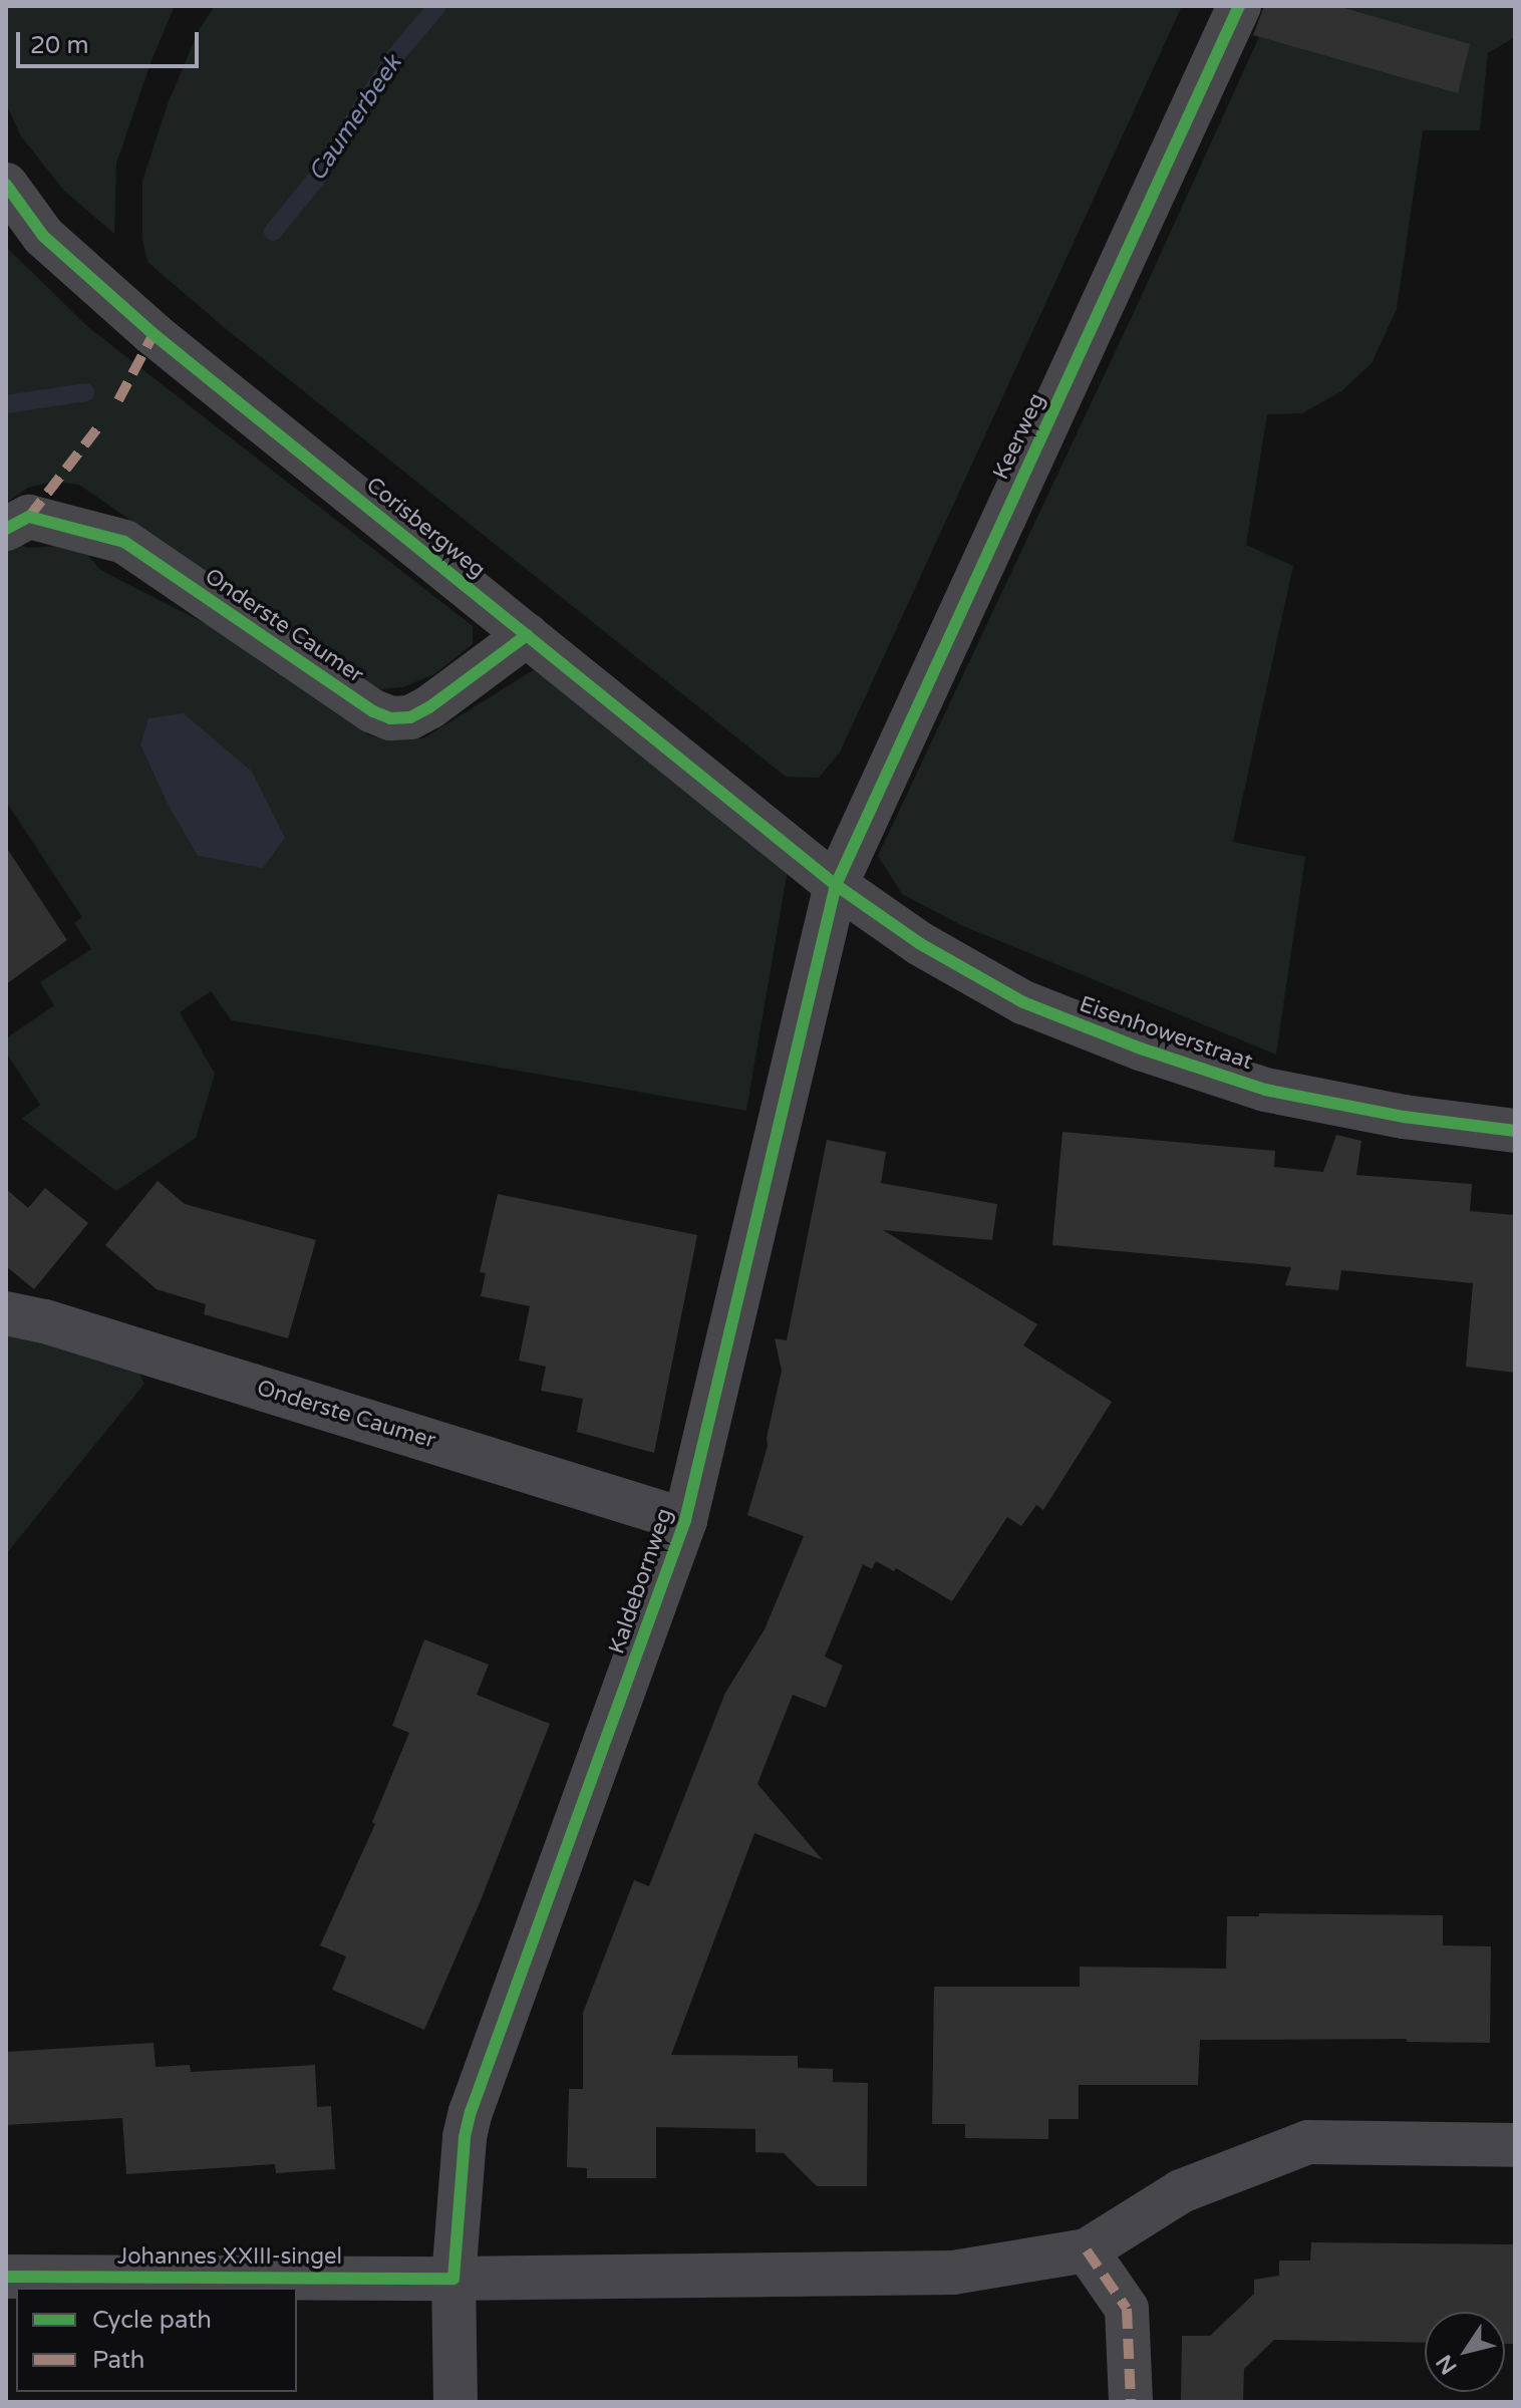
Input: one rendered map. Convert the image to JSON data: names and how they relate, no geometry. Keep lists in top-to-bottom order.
{
  "streets": {
    "street": [
      "Keerweg",
      "Corisbergweg",
      "Onderste Caumer",
      "Eisenhowerstraat",
      "Kaldebornweg",
      "Johannes XXIII-singel"
    ]
  },
  "crossings": [
    ["Keerweg", "Corisbergweg"],
    ["Keerweg", "Eisenhowerstraat"],
    ["Keerweg", "Kaldebornweg"],
    ["Corisbergweg", "Onderste Caumer"],
    ["Corisbergweg", "Eisenhowerstraat"],
    ["Corisbergweg", "Kaldebornweg"],
    ["Onderste Caumer", "Kaldebornweg"],
    ["Eisenhowerstraat", "Kaldebornweg"],
    ["Kaldebornweg", "Johannes XXIII-singel"]
  ],
  "water": ["Caumerbeek"],
  "legend": ["Cycle path", "Path"],
  "scale_bar": "20 m",
  "north": "bottom left"
}
